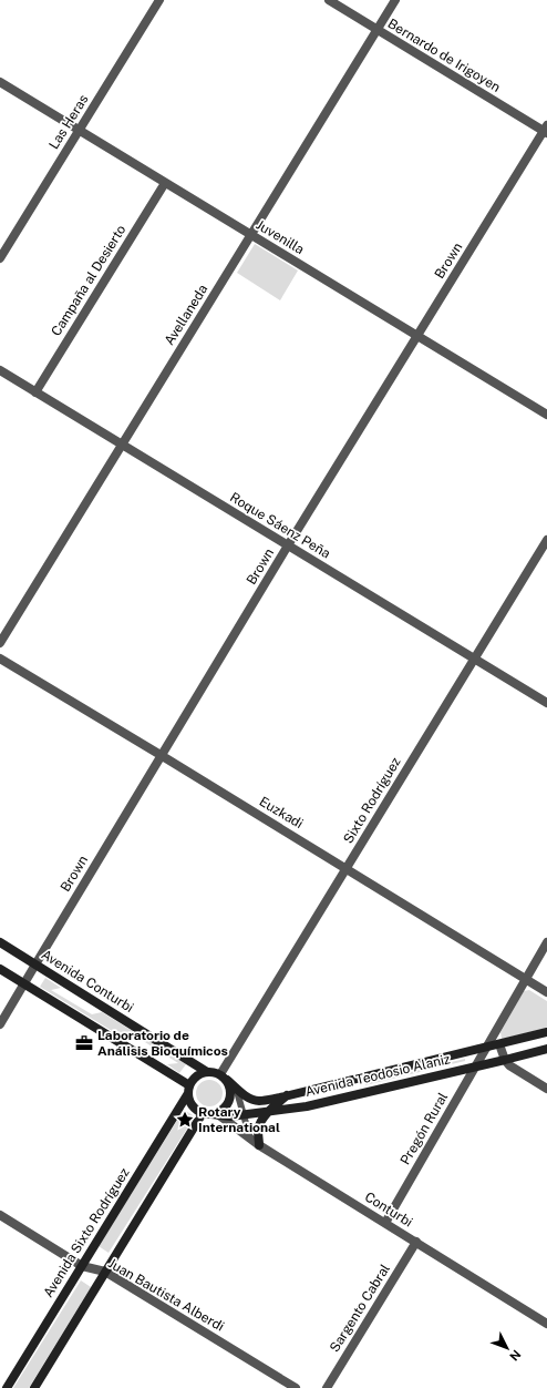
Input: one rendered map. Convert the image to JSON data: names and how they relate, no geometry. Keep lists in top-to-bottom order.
{
  "streets": {
    "main road": ["Avenida Conturbi", "Avenida Teodosio Alaniz", "Avenida Sixto Rodríguez"],
    "street": [
      "Bernardo de Irigoyen",
      "Las Heras",
      "Juvenilla",
      "Brown",
      "Campaña al Desierto",
      "Avellaneda",
      "Roque Sáenz Peña",
      "Sixto Rodríguez",
      "Euzkadi",
      "Pregón Rural",
      "Conturbi",
      "Juan Bautista Alberdi",
      "Sargento Cabral"
    ]
  },
  "crossings": [
    ["Bernardo de Irigoyen", "Brown"],
    ["Bernardo de Irigoyen", "Avellaneda"],
    ["Las Heras", "Juvenilla"],
    ["Juvenilla", "Brown"],
    ["Juvenilla", "Campaña al Desierto"],
    ["Juvenilla", "Avellaneda"],
    ["Brown", "Roque Sáenz Peña"],
    ["Brown", "Euzkadi"],
    ["Brown", "Avenida Conturbi"],
    ["Campaña al Desierto", "Roque Sáenz Peña"],
    ["Avellaneda", "Roque Sáenz Peña"],
    ["Roque Sáenz Peña", "Sixto Rodríguez"],
    ["Sixto Rodríguez", "Euzkadi"],
    ["Sixto Rodríguez", "Avenida Conturbi"],
    ["Sixto Rodríguez", "Avenida Teodosio Alaniz"],
    ["Sixto Rodríguez", "Conturbi"],
    ["Sixto Rodríguez", "Avenida Sixto Rodríguez"],
    ["Avenida Conturbi", "Avenida Teodosio Alaniz"],
    ["Avenida Conturbi", "Conturbi"],
    ["Avenida Conturbi", "Avenida Sixto Rodríguez"],
    ["Avenida Teodosio Alaniz", "Pregón Rural"],
    ["Avenida Teodosio Alaniz", "Conturbi"],
    ["Avenida Teodosio Alaniz", "Avenida Sixto Rodríguez"],
    ["Pregón Rural", "Conturbi"],
    ["Conturbi", "Avenida Sixto Rodríguez"],
    ["Conturbi", "Sargento Cabral"],
    ["Avenida Sixto Rodríguez", "Juan Bautista Alberdi"]
  ],
  "places": {
    "office": ["Laboratorio de Análisis Bioquímicos"],
    "place": ["Rotary International"]
  },
  "north": "bottom right"
}
